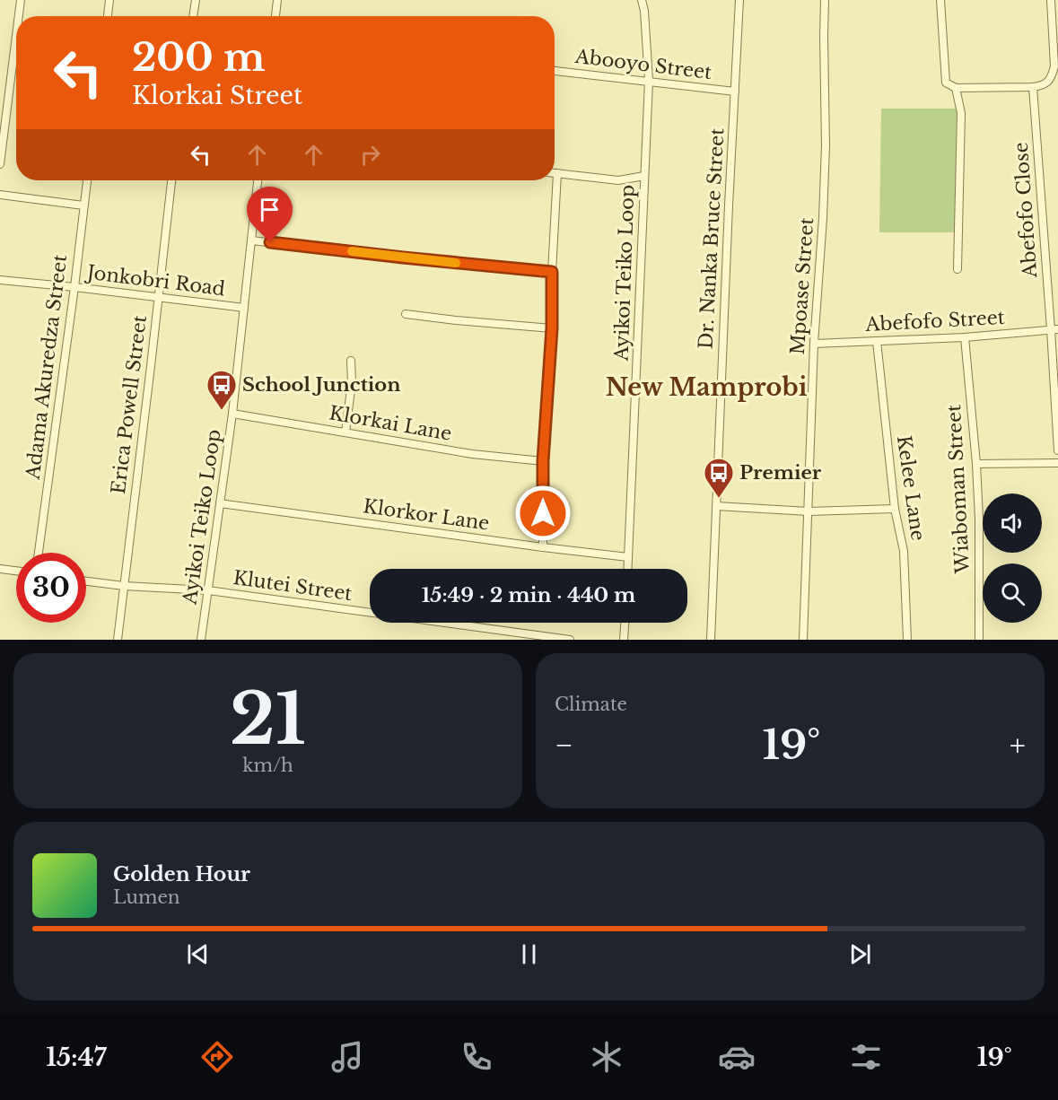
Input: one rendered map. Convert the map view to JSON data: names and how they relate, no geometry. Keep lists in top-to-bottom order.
{
  "streets": {
    "street": [
      "Abooyo Street",
      "Abefofo Close",
      "Dr. Nanka Bruce Street",
      "Ayikoi Teiko Loop",
      "Jonkobri Road",
      "Mpoase Street",
      "Abefofo Street",
      "Adama Akuredza Street",
      "Erica Powell Street",
      "Klorkai Lane",
      "Kelee Lane",
      "Wiaboman Street",
      "Klorkor Lane",
      "Klutei Street"
    ]
  },
  "crossings": [
    ["Abooyo Street", "Dr. Nanka Bruce Street"],
    ["Abooyo Street", "Ayikoi Teiko Loop"],
    ["Abefofo Close", "Abefofo Street"],
    ["Ayikoi Teiko Loop", "Jonkobri Road"],
    ["Ayikoi Teiko Loop", "Klorkai Lane"],
    ["Ayikoi Teiko Loop", "Klorkor Lane"],
    ["Ayikoi Teiko Loop", "Klutei Street"],
    ["Jonkobri Road", "Adama Akuredza Street"],
    ["Jonkobri Road", "Erica Powell Street"],
    ["Mpoase Street", "Abefofo Street"],
    ["Abefofo Street", "Kelee Lane"],
    ["Abefofo Street", "Wiaboman Street"],
    ["Erica Powell Street", "Klutei Street"]
  ],
  "districts": ["New Mamprobi"],
  "places": {
    "bus stop": ["School Junction", "Premier"]
  },
  "page": {
    "turn": ["200 m", "Klorkai Street"],
    "limit": "30",
    "trip": "15:49 · 2 min · 440 m",
    "tile": [
      ["21", "km/h"],
      "Climate"
    ],
    "heat": ["−", "19°", "+"],
    "song": ["Golden Hour", "Lumen"],
    "tabs": ["15:47", "19°"]
  }
}
